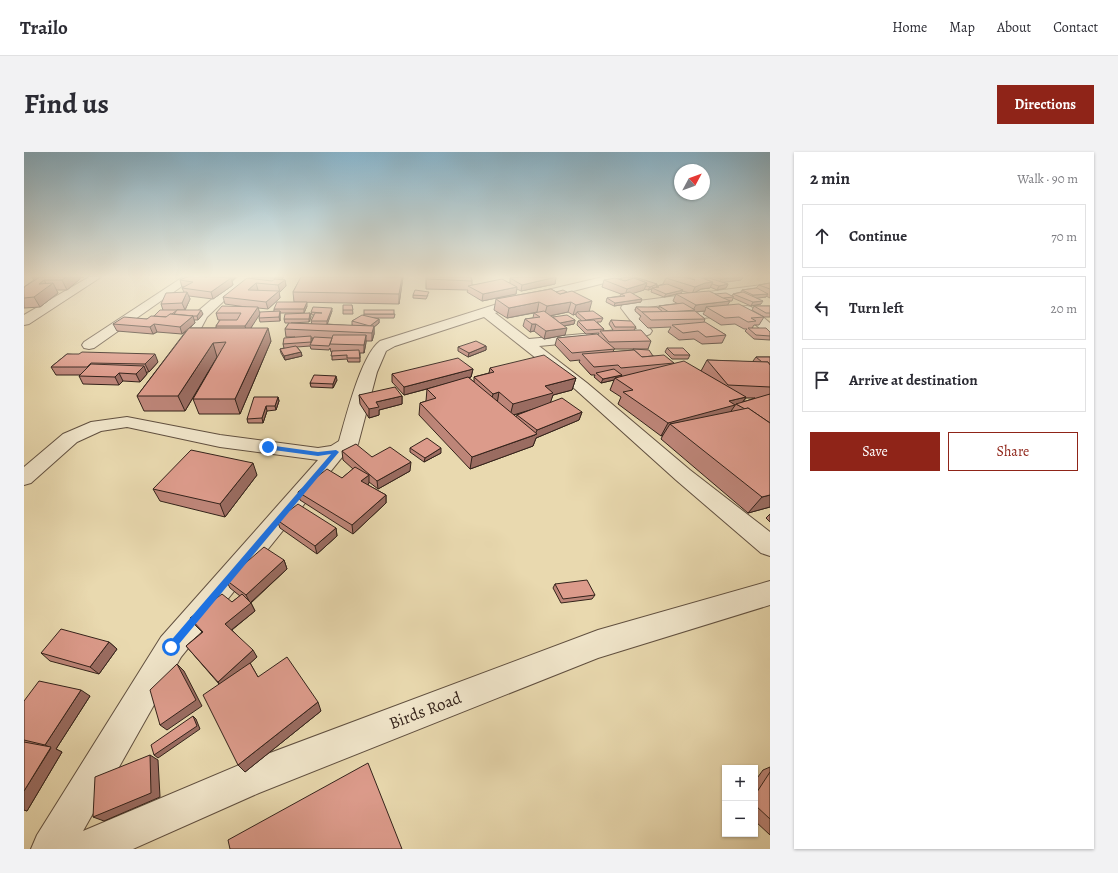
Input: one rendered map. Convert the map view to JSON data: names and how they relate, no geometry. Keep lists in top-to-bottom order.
{
  "streets": {
    "street": ["Birds Road"]
  },
  "north": "top right",
  "page": {
    "header": "Trailo",
    "nav": [
      "Home",
      "Map",
      "About",
      "Contact"
    ],
    "title": "Find us",
    "buttons": [
      "Directions",
      ["Save", "Share"]
    ],
    "heading": ["2 min", "Walk · 90 m"],
    "list": [
      ["Continue", "70 m"],
      ["Turn left", "20 m"],
      "Arrive at destination"
    ],
    "map_buttons": ["+", "−"]
  }
}
